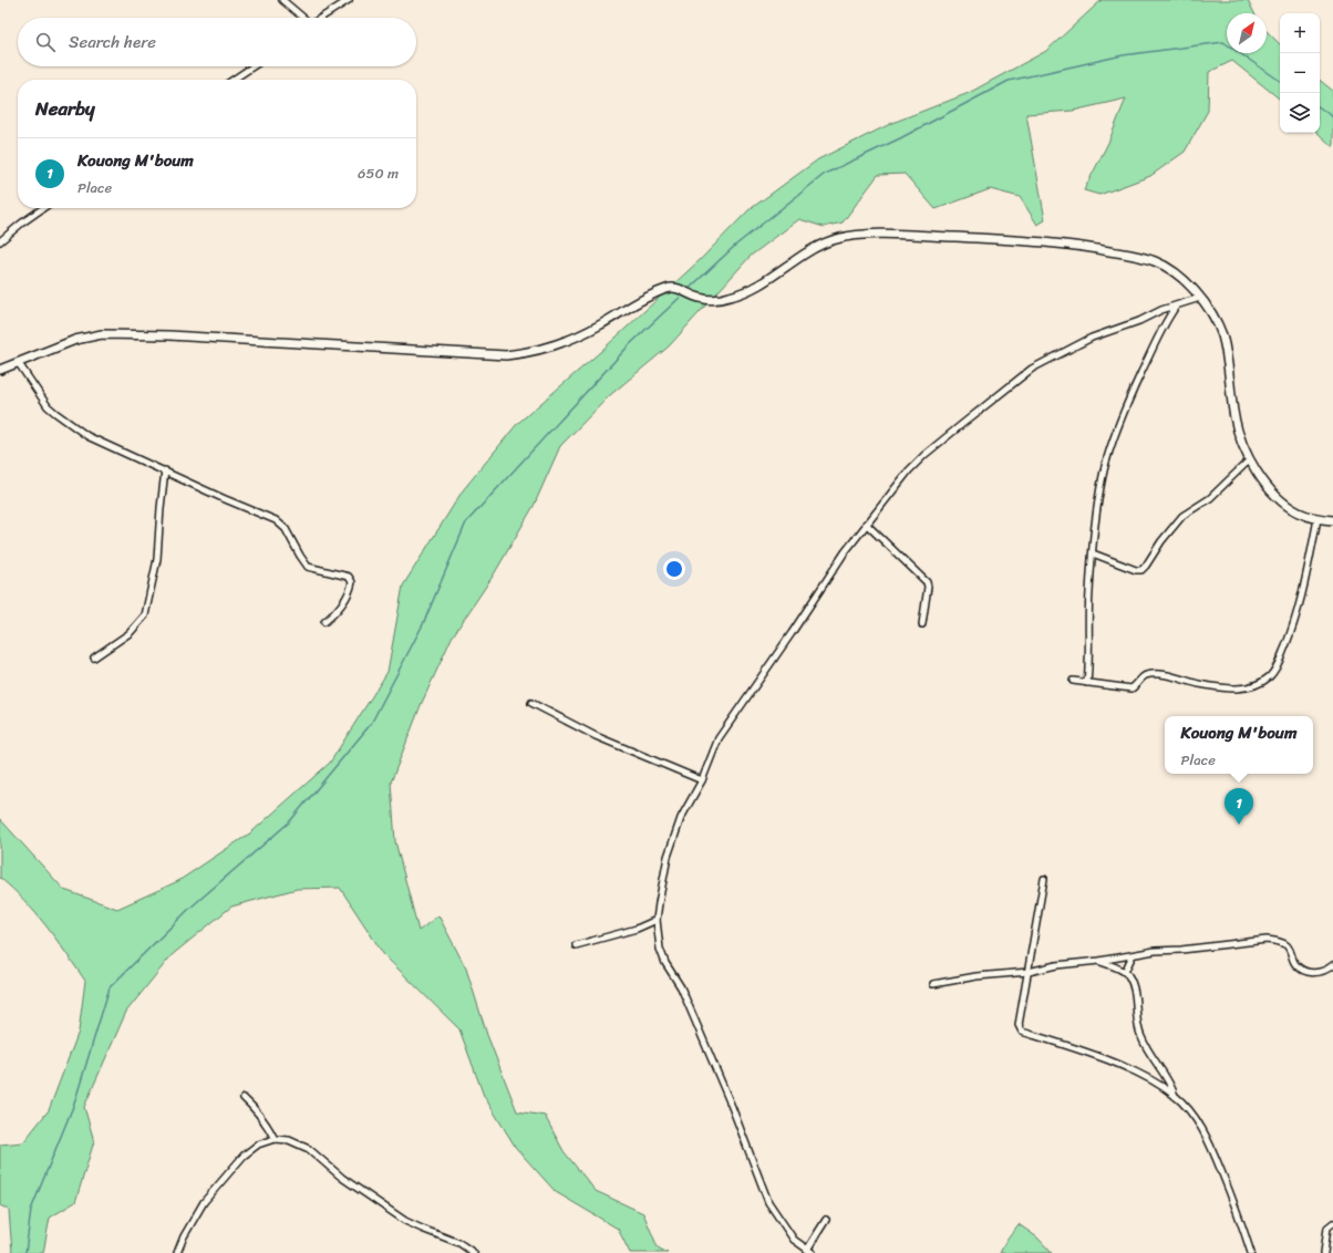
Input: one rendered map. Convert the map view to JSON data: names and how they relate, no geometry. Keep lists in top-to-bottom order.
{
  "north": "top right",
  "page": {
    "map_buttons": ["+", "−"],
    "search": "Search here",
    "heading": "Nearby",
    "list": [
      {
        "mark": "1",
        "name": "Kouong M'boum",
        "note": "Place",
        "value": "650 m"
      }
    ],
    "popup": ["Kouong M'boum", "Place"],
    "pins": "1"
  }
}
